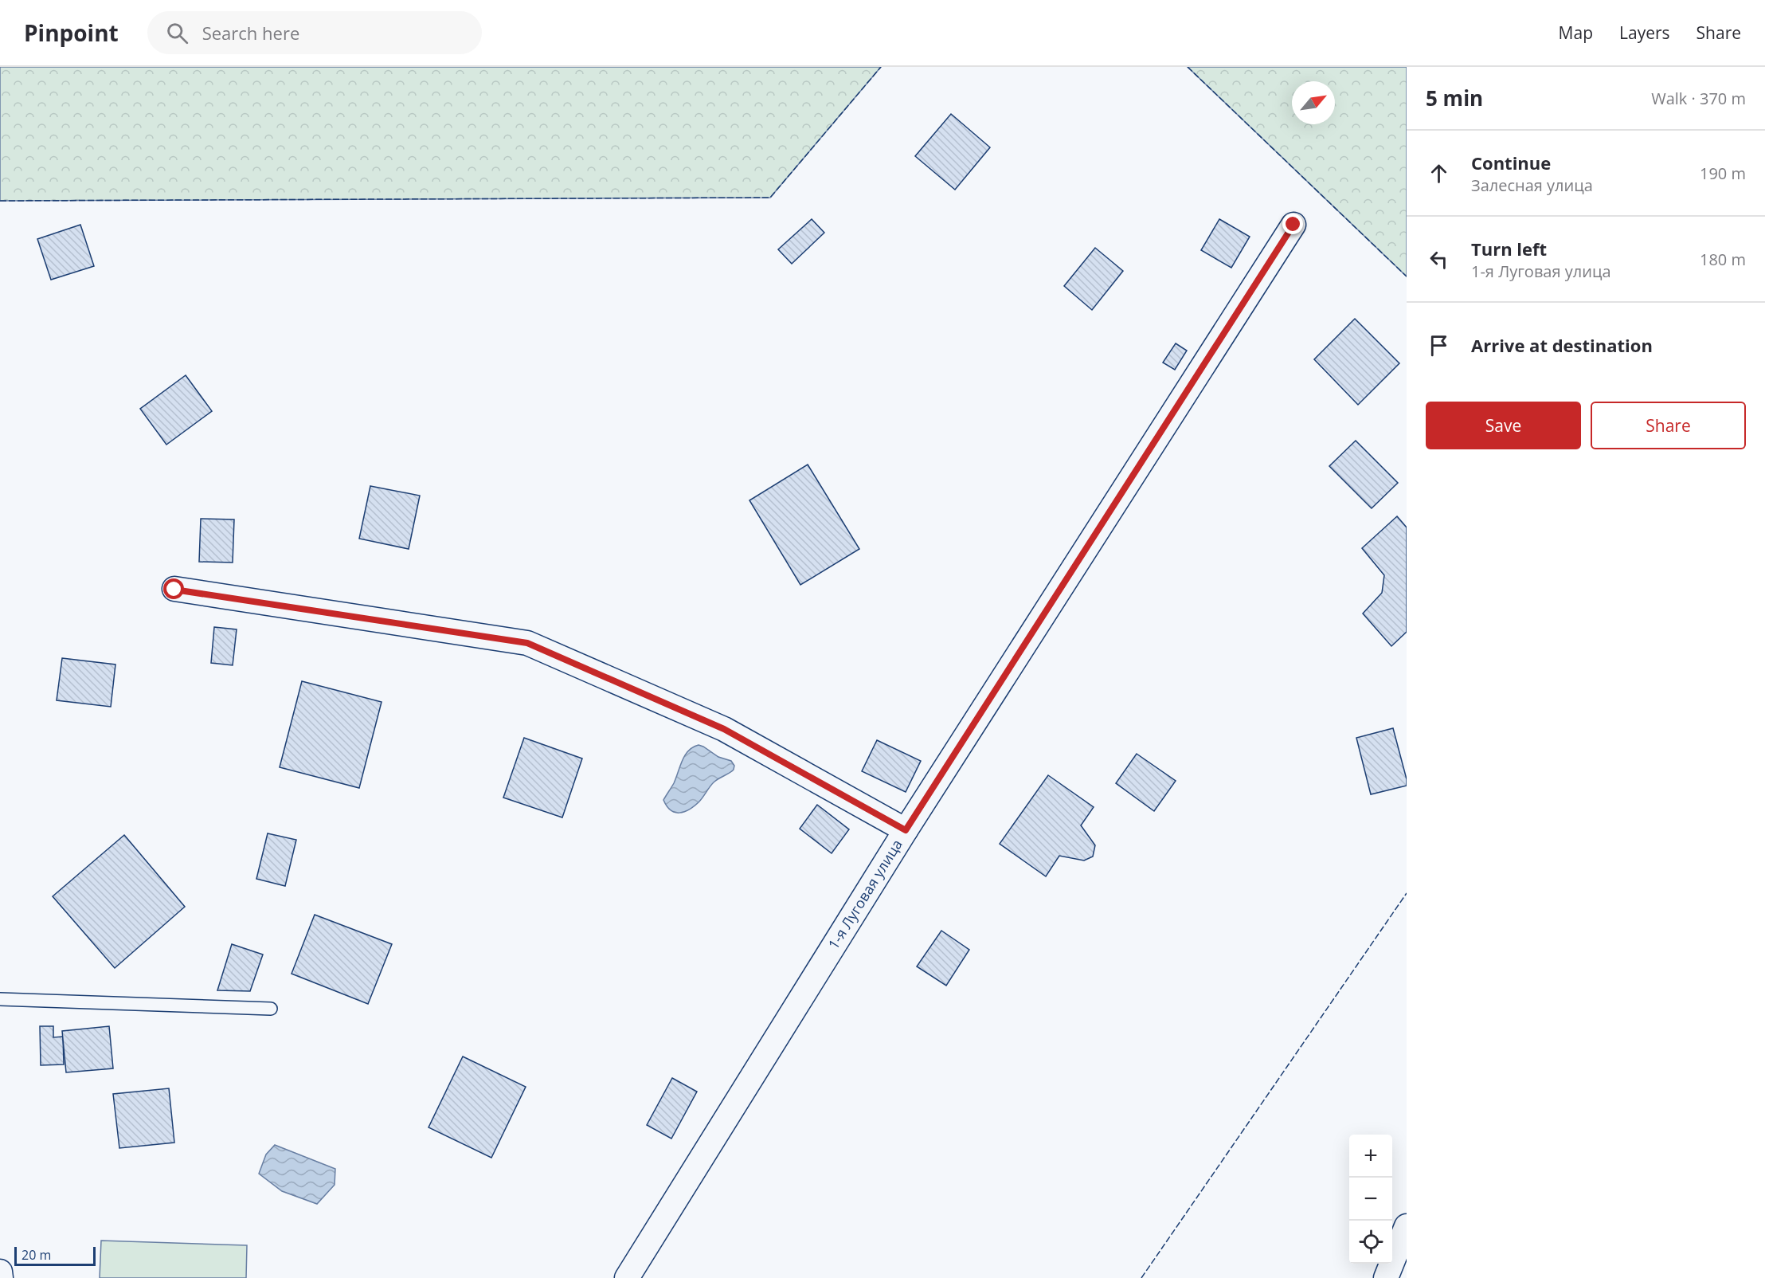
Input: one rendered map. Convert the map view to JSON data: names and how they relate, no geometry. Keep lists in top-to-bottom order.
{
  "streets": {
    "street": ["1-я Луговая улица"]
  },
  "scale_bar": "20 m",
  "north": "top right",
  "page": {
    "header": "Pinpoint",
    "search": "Search here",
    "nav": ["Map", "Layers", "Share"],
    "heading": ["5 min", "Walk · 370 m"],
    "list": [
      ["Continue", "Залесная улица", "190 m"],
      ["Turn left", "1-я Луговая улица", "180 m"],
      "Arrive at destination"
    ],
    "buttons": ["Save", "Share"],
    "map_buttons": ["+", "−"],
    "scale": "20 m"
  }
}
